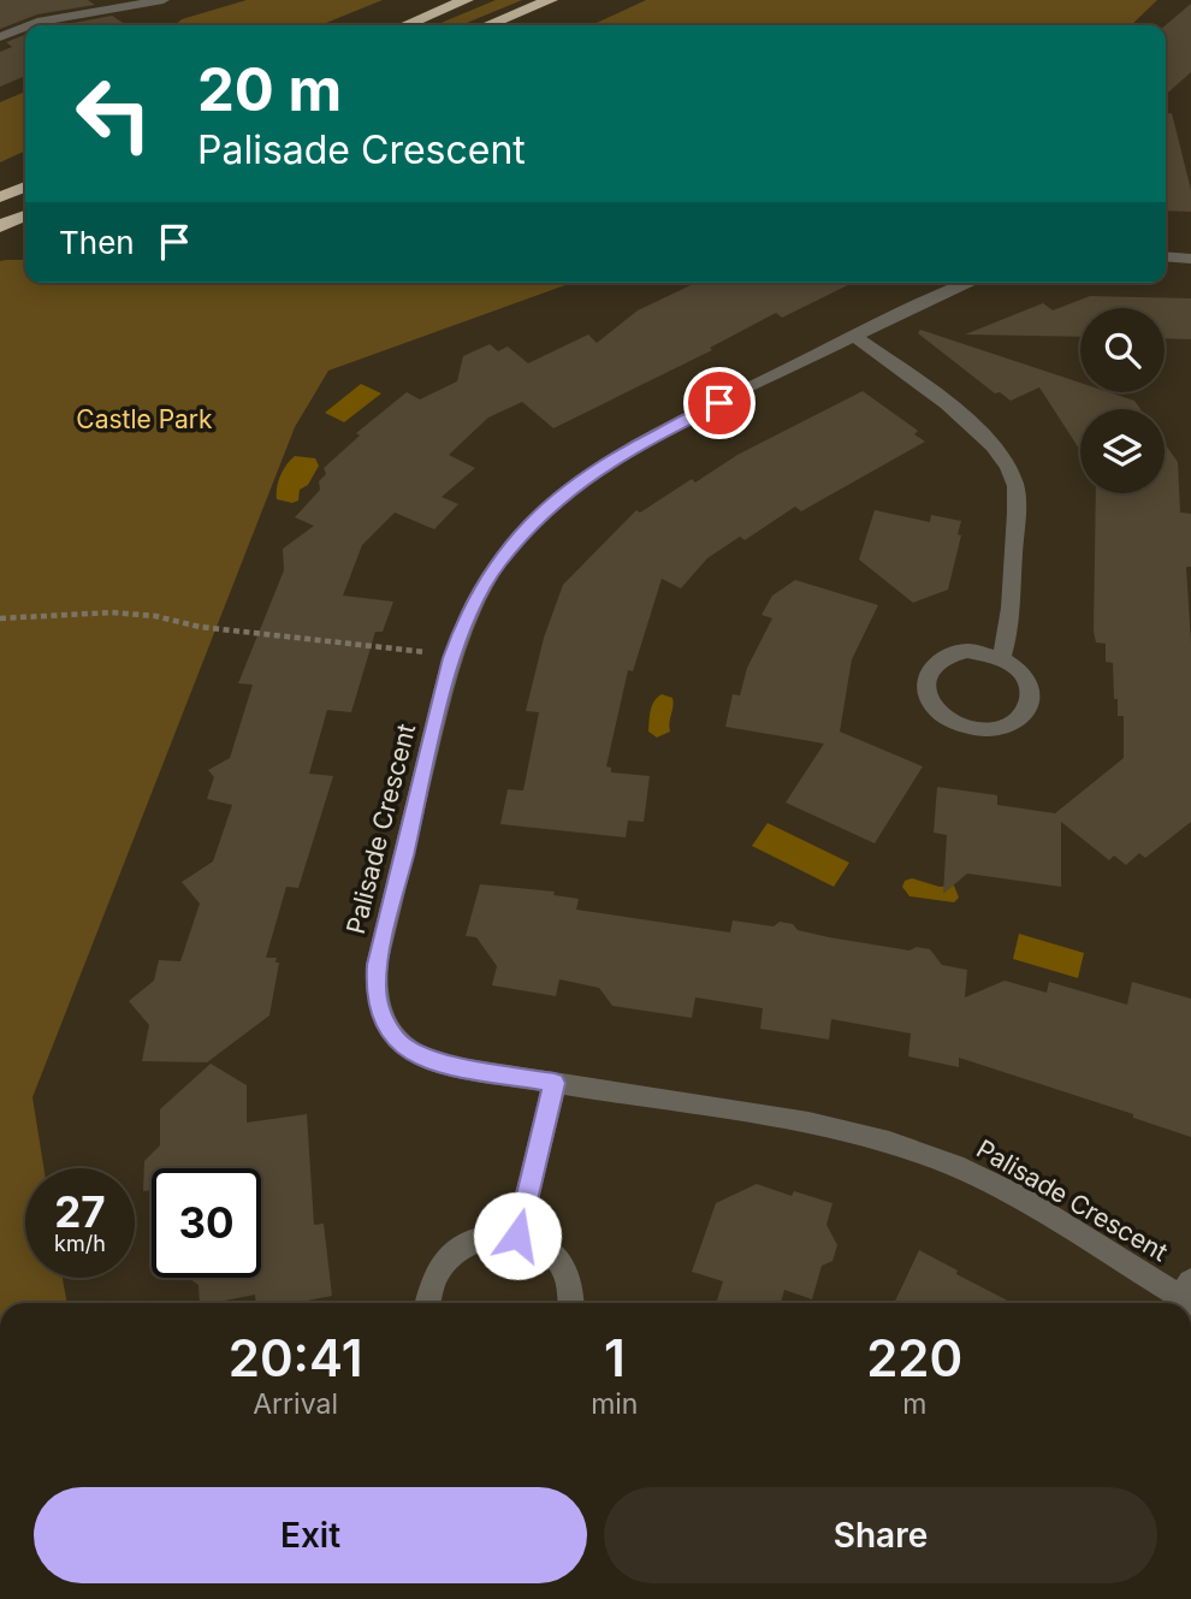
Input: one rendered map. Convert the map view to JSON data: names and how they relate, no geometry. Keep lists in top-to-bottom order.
{
  "streets": {
    "street": ["Palisade Crescent"]
  },
  "parks": ["Castle Park"],
  "page": {
    "turn": ["20 m", "Palisade Crescent"],
    "then": "Then",
    "speed": "27 km/h",
    "limit": "30",
    "eta": [
      "20:41",
      "Arrival",
      "1",
      "min",
      "220",
      "m"
    ],
    "buttons": ["Exit", "Share"]
  }
}
